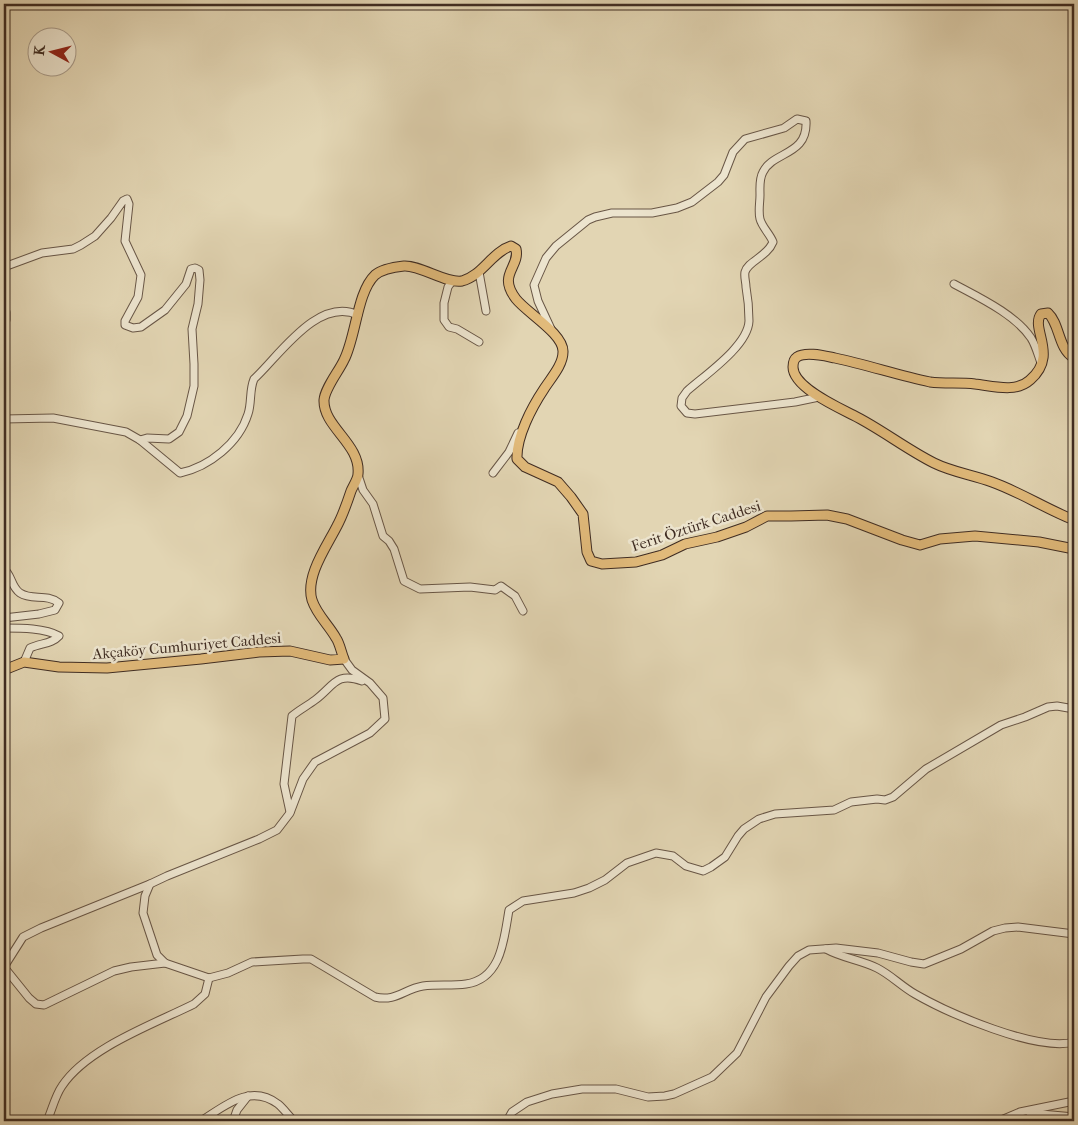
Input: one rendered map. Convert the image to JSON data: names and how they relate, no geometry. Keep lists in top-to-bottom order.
{
  "streets": {
    "main road": ["Ferit Öztürk Caddesi", "Akçaköy Cumhuriyet Caddesi"]
  },
  "north": "left"
}
